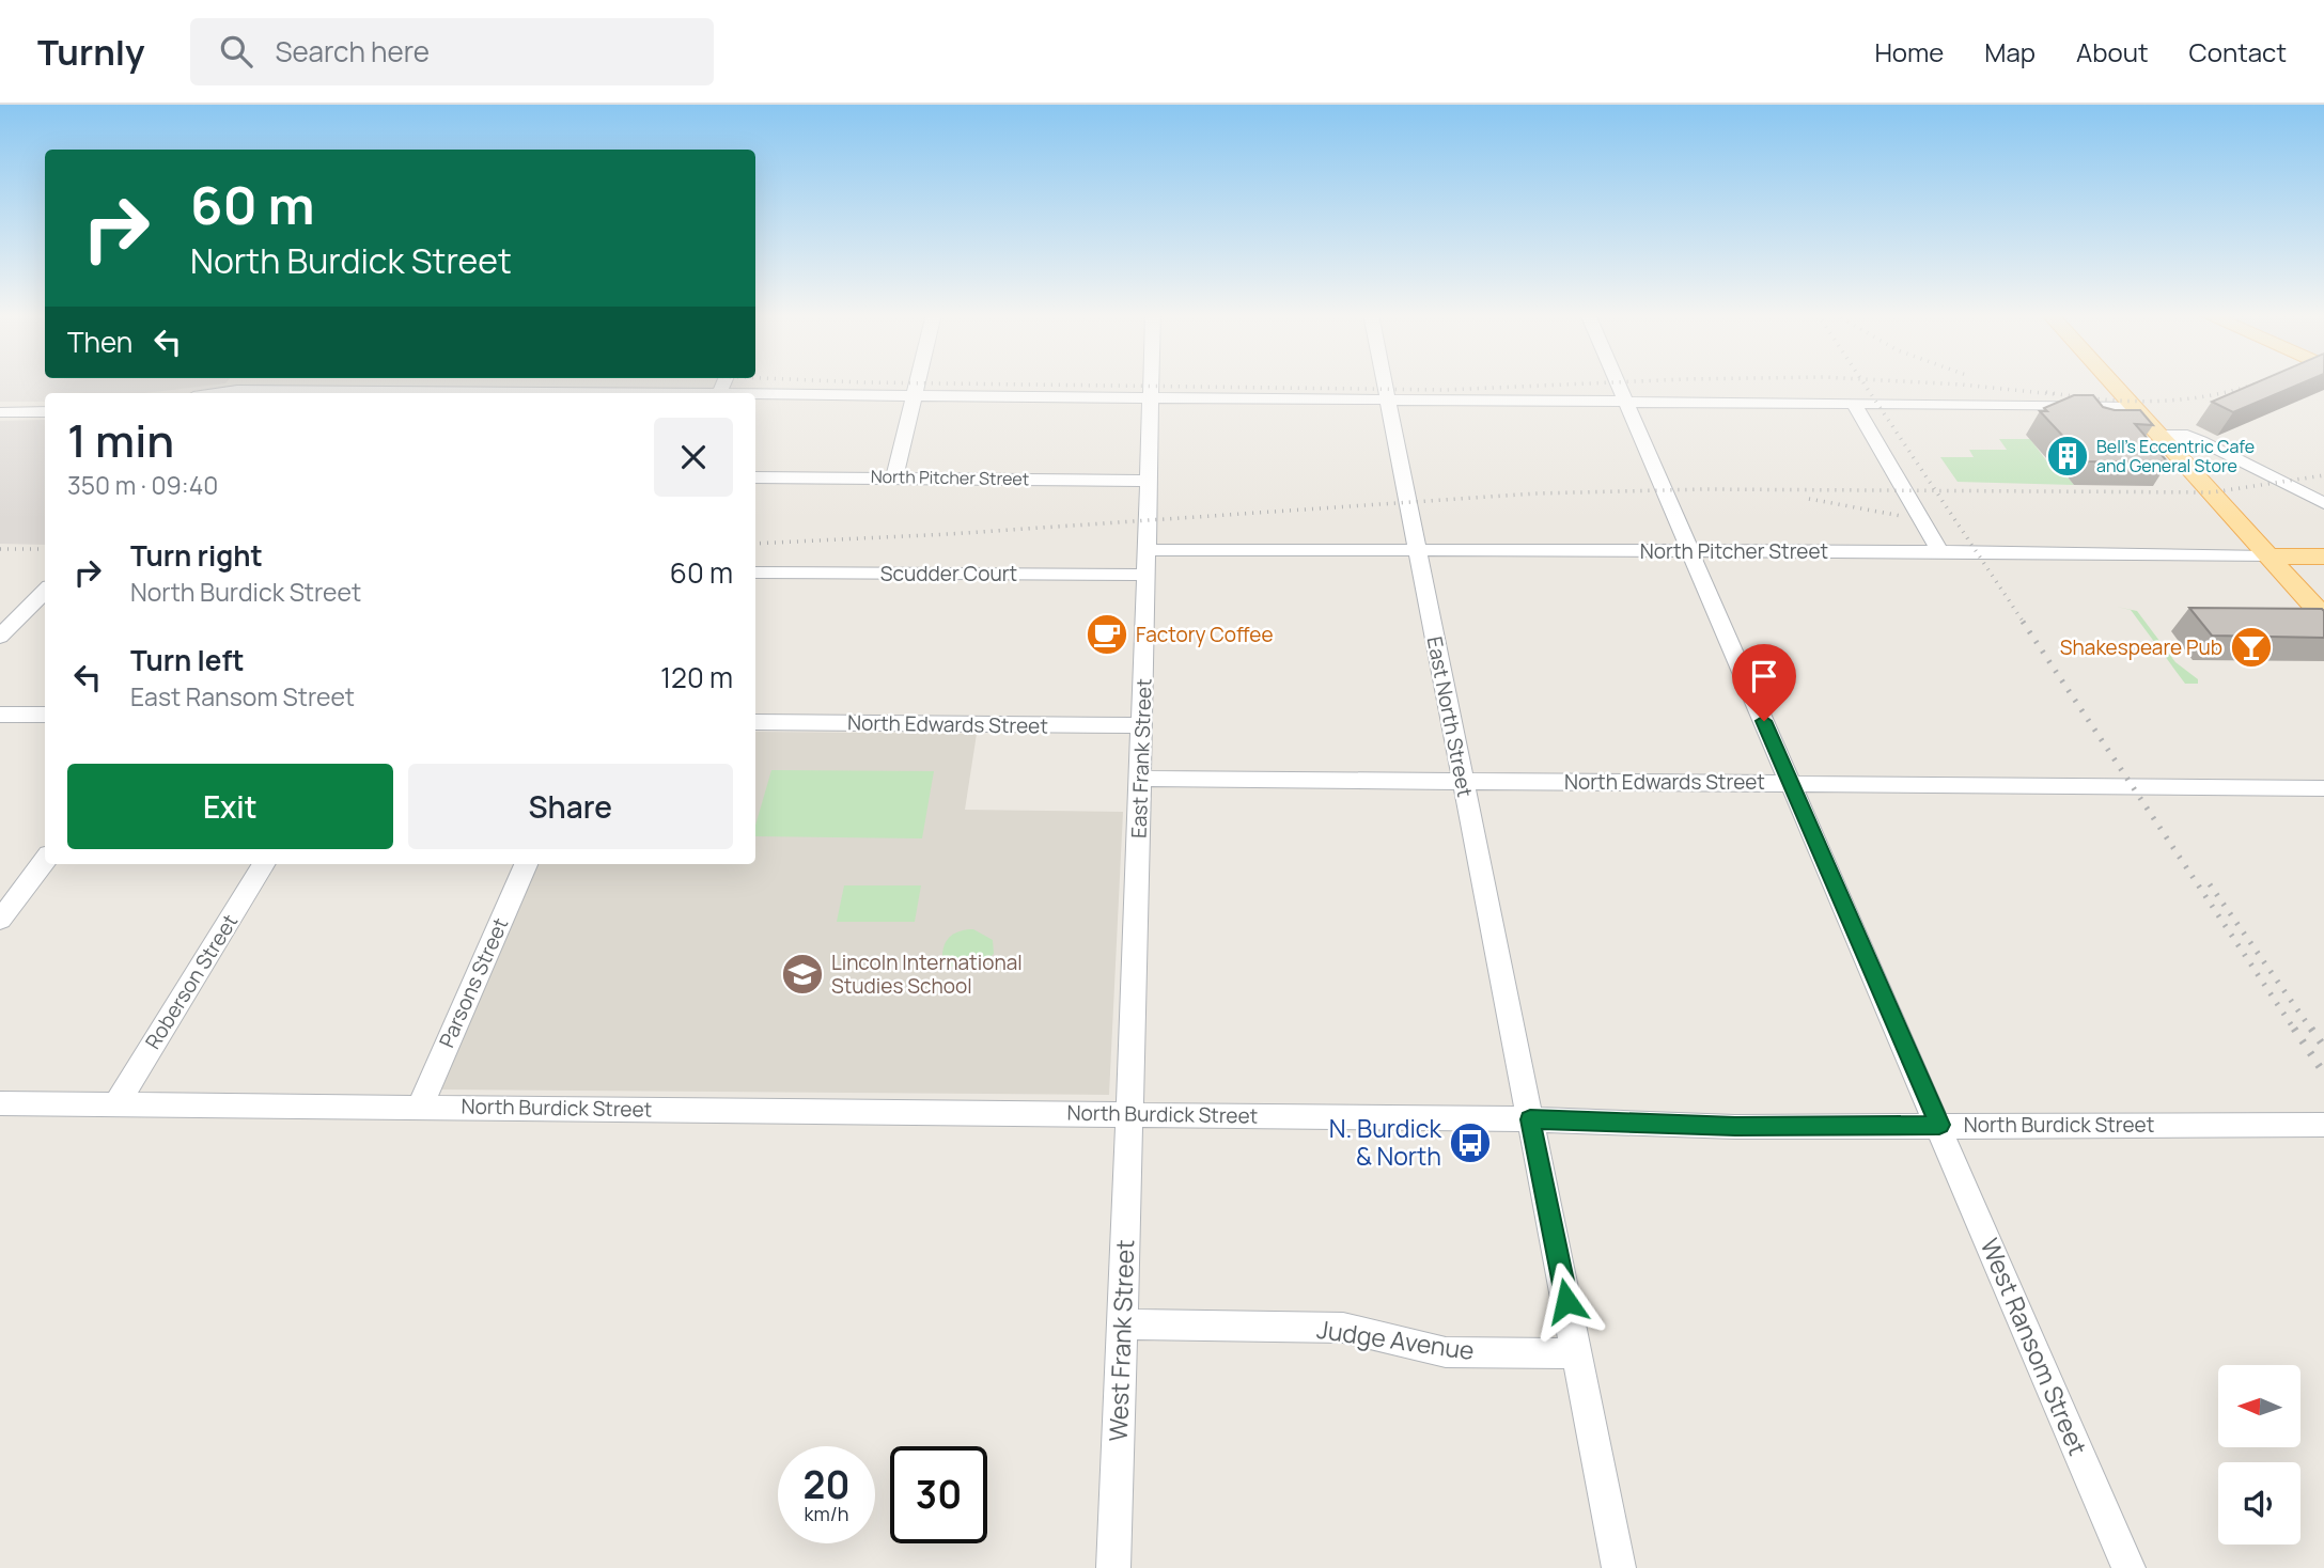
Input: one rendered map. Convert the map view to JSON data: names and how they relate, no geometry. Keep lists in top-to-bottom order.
{
  "streets": {
    "main road": ["North Pitcher Street"],
    "street": [
      "Scudder Court",
      "East North Street",
      "North Edwards Street",
      "East Frank Street",
      "Roberson Street",
      "Parsons Street",
      "North Burdick Street",
      "West Frank Street",
      "Judge Avenue",
      "West Ransom Street"
    ]
  },
  "crossings": [
    ["North Pitcher Street", "East North Street"],
    ["North Pitcher Street", "East Frank Street"],
    ["North Pitcher Street", "West Ransom Street"],
    ["Scudder Court", "East Frank Street"],
    ["East North Street", "North Edwards Street"],
    ["East North Street", "North Burdick Street"],
    ["East North Street", "Judge Avenue"],
    ["North Edwards Street", "East Frank Street"],
    ["North Edwards Street", "West Ransom Street"],
    ["East Frank Street", "North Burdick Street"],
    ["East Frank Street", "West Frank Street"],
    ["Roberson Street", "North Burdick Street"],
    ["Parsons Street", "North Burdick Street"],
    ["North Burdick Street", "West Frank Street"],
    ["North Burdick Street", "West Ransom Street"],
    ["West Frank Street", "Judge Avenue"]
  ],
  "places": {
    "building": ["Bell's Eccentric Cafe and General Store"],
    "cafe": ["Factory Coffee"],
    "bar": ["Shakespeare Pub"],
    "school or university": ["Lincoln International Studies School"],
    "bus stop": ["N. Burdick & North"]
  },
  "north": "left",
  "page": {
    "header": "Turnly",
    "search": "Search here",
    "nav": [
      "Home",
      "Map",
      "About",
      "Contact"
    ],
    "turn": ["60 m", "North Burdick Street"],
    "then": "Then",
    "heading": ["1 min", "350 m · 09:40"],
    "list": [
      {
        "name": "Turn right",
        "note": "North Burdick Street",
        "value": "60 m"
      },
      {
        "name": "Turn left",
        "note": "East Ransom Street",
        "value": "120 m"
      }
    ],
    "buttons": ["Exit", "Share"],
    "speed": "20 km/h",
    "limit": "30"
  }
}
